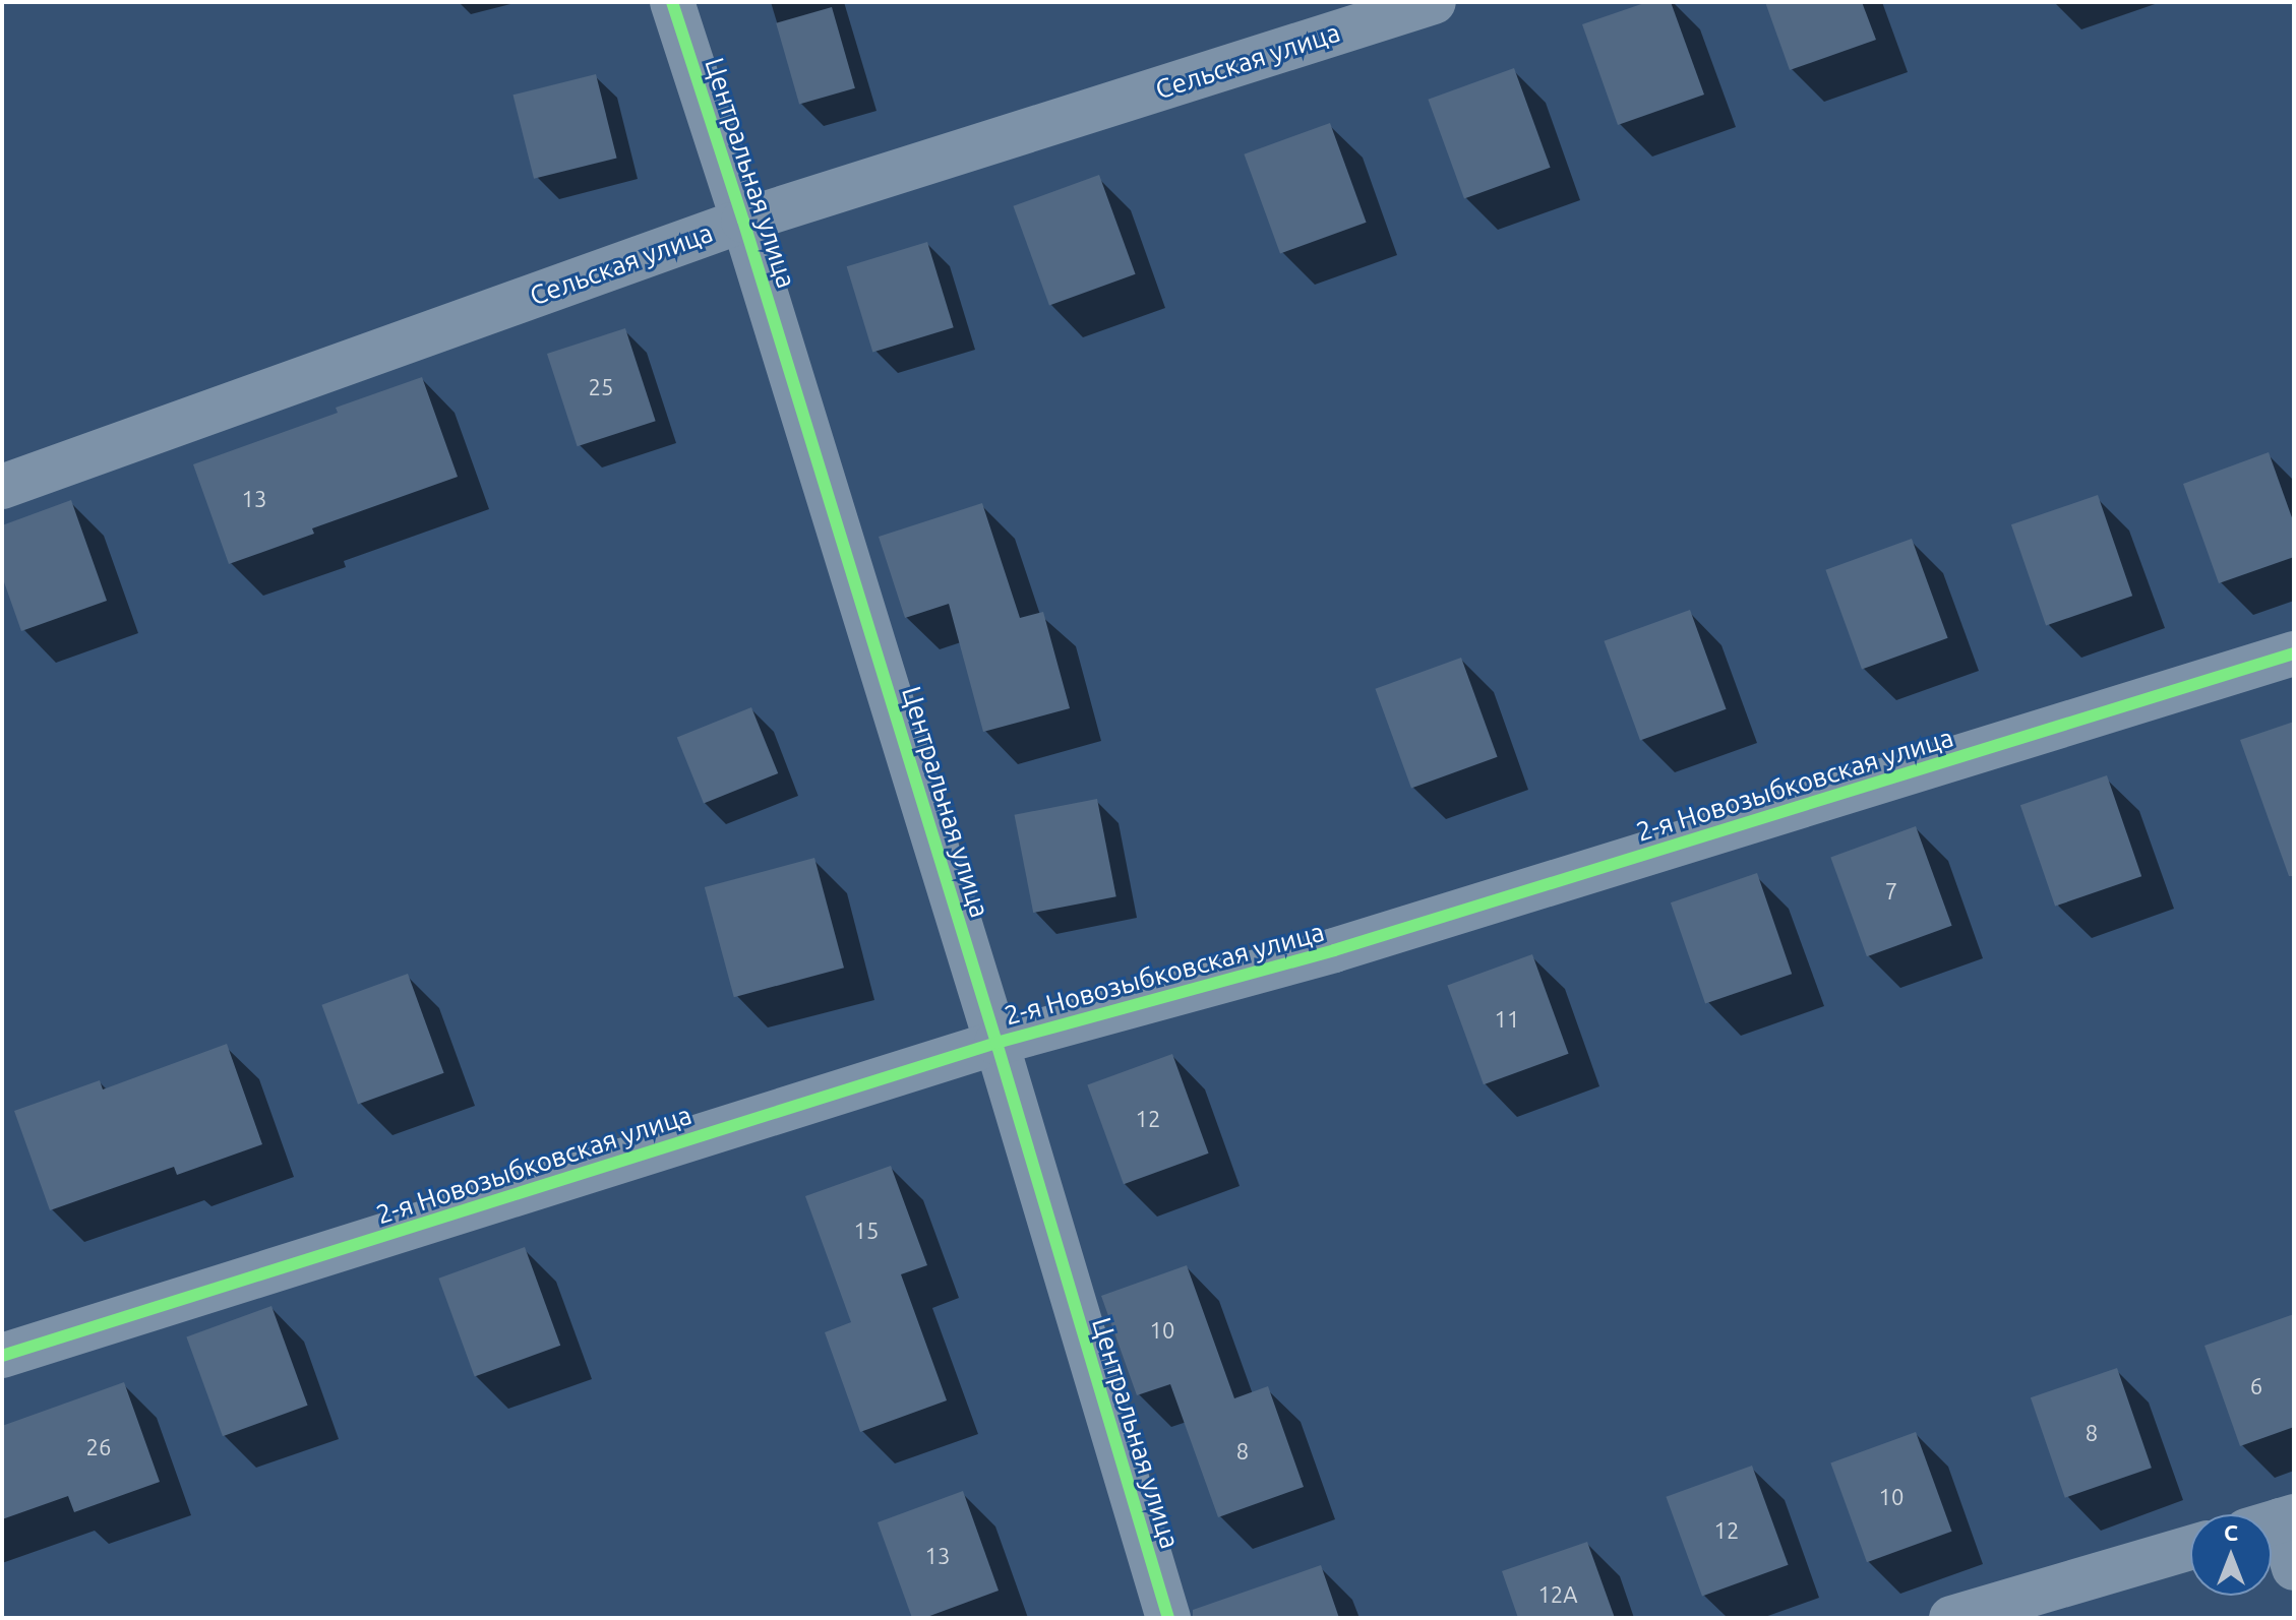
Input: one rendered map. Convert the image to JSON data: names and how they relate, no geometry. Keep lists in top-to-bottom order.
{
  "streets": {
    "street": ["Сельская улица", "Центральная улица", "2-я Новозыбковская улица"]
  },
  "crossings": [
    ["Сельская улица", "Центральная улица"],
    ["Центральная улица", "2-я Новозыбковская улица"]
  ],
  "house_numbers": [
    "25",
    "13",
    "7",
    "11",
    "12",
    "15",
    "10",
    "6",
    "8",
    "26",
    "8",
    "10",
    "12",
    "13",
    "12А"
  ],
  "north": "top"
}
